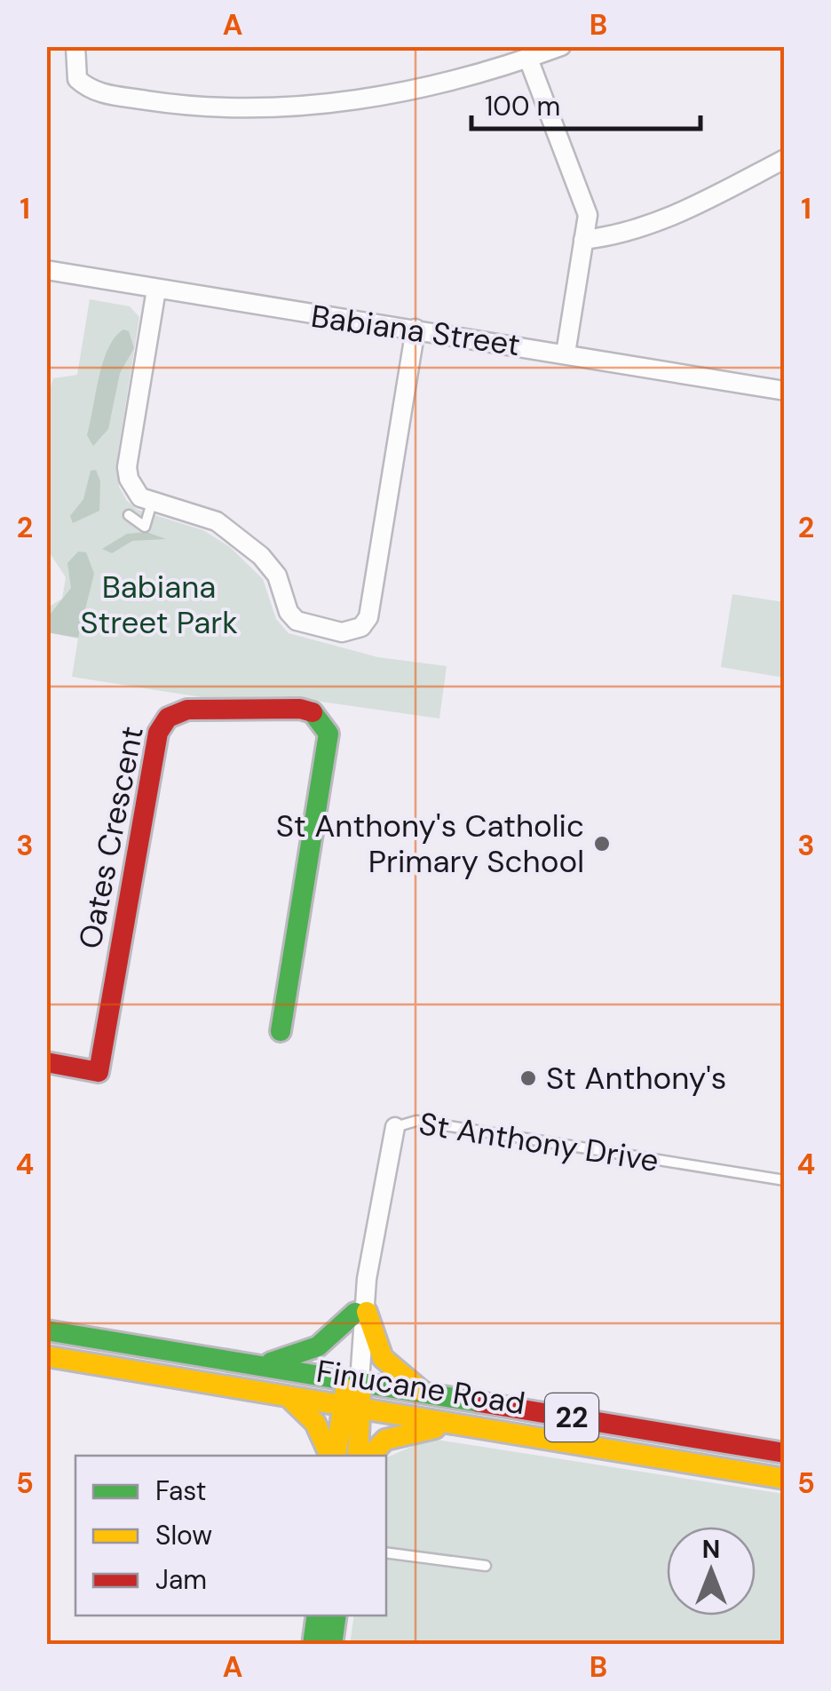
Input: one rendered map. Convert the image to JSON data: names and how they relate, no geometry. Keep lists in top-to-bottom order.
{
  "streets": {
    "main road": ["Oates Crescent", "Finucane Road", "22"],
    "street": ["Babiana Street", "St Anthony Drive"]
  },
  "crossings": [
    ["St Anthony Drive", "Finucane Road"]
  ],
  "parks": ["Babiana Street Park"],
  "places": ["St Anthony's Catholic Primary School", "St Anthony's"],
  "legend": ["Fast", "Slow", "Jam"],
  "scale_bar": "100 m",
  "north": "top",
  "grid": {
    "columns": ["A", "B"],
    "rows": [
      "1",
      "2",
      "3",
      "4",
      "5"
    ]
  }
}
